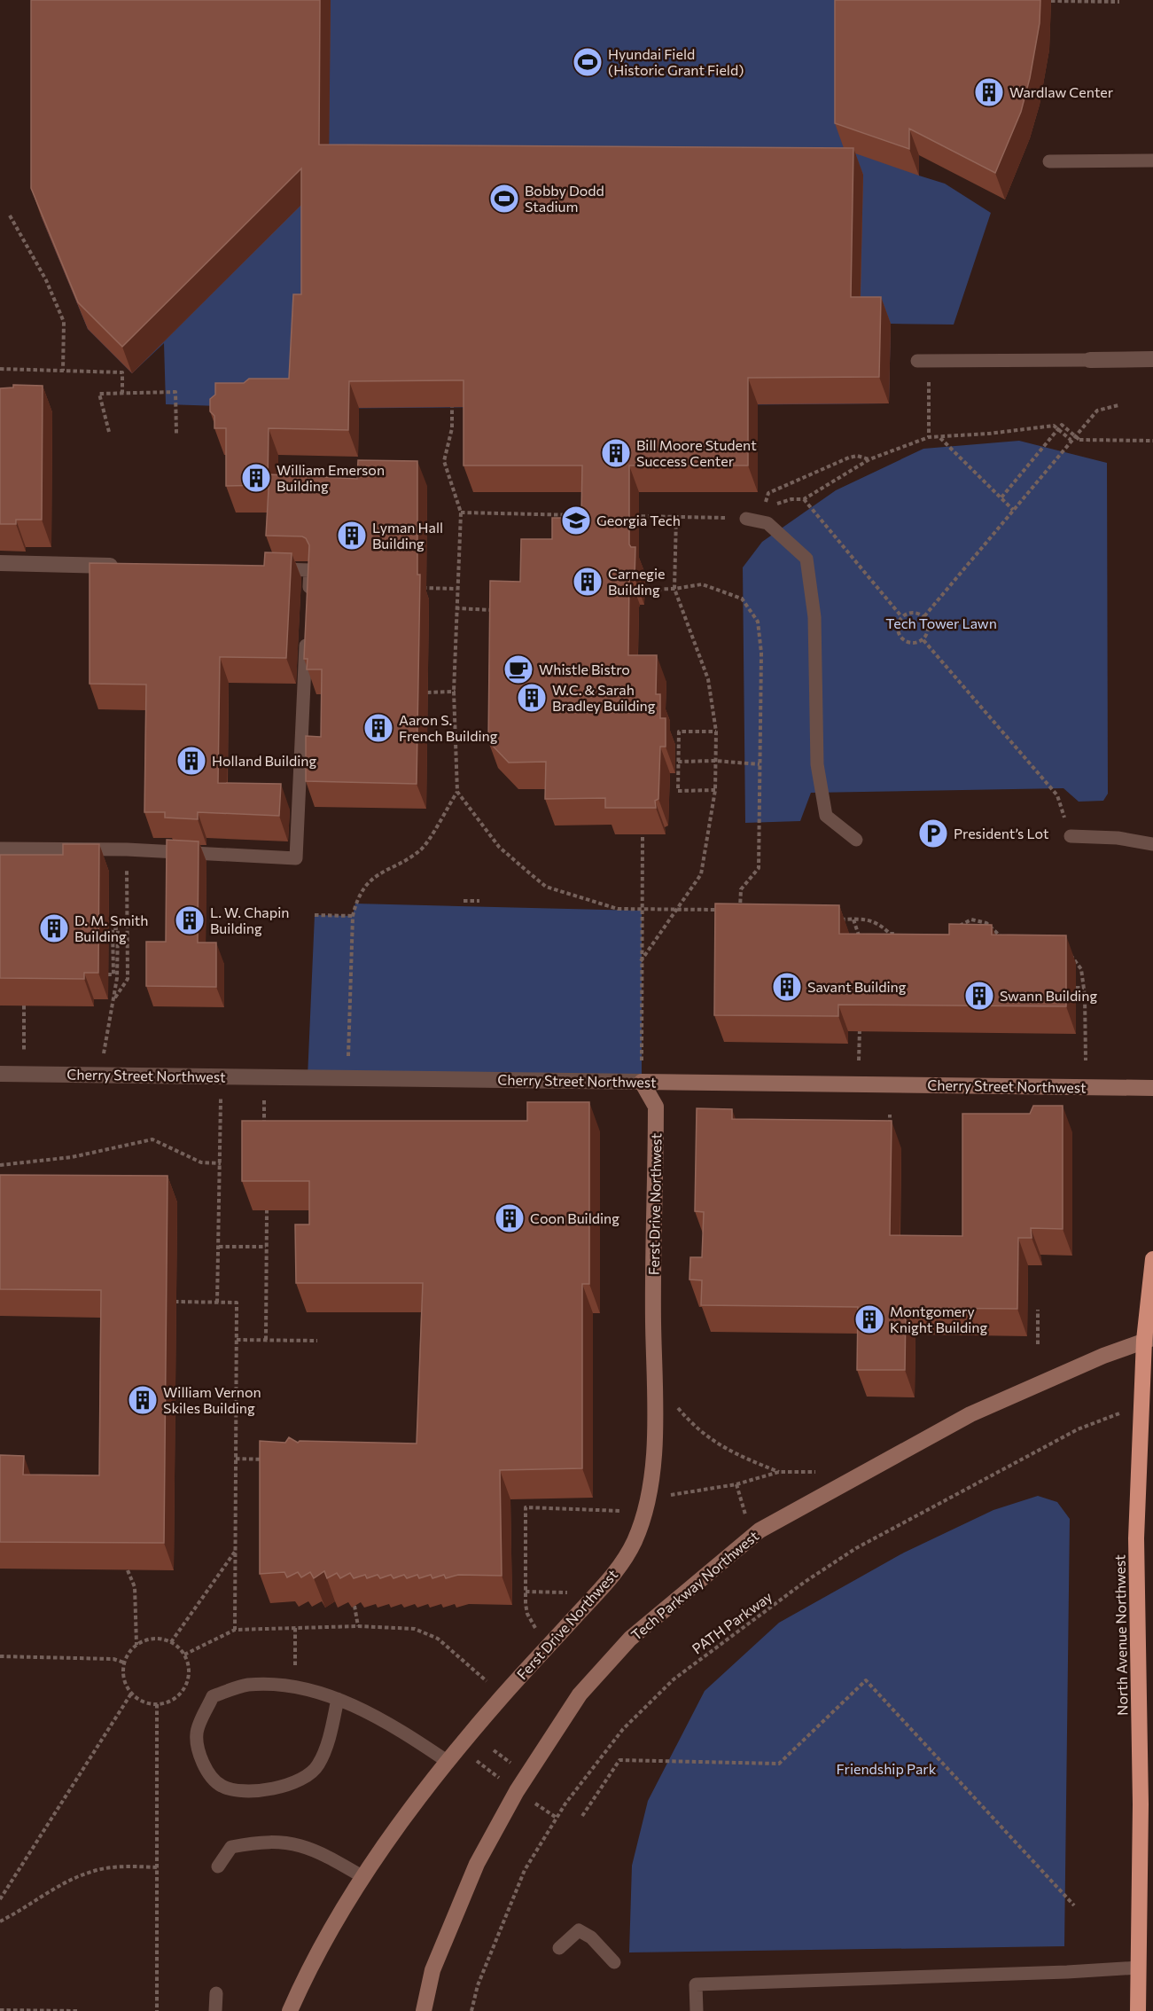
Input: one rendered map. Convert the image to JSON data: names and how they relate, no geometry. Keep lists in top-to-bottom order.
{
  "streets": {
    "highway": ["North Avenue Northwest"],
    "street": ["Cherry Street Northwest", "Ferst Drive Northwest", "Tech Parkway Northwest"],
    "path": ["PATH Parkway"]
  },
  "crossings": [
    ["Cherry Street Northwest", "Ferst Drive Northwest"],
    ["Tech Parkway Northwest", "North Avenue Northwest"],
    ["PATH Parkway", "North Avenue Northwest"]
  ],
  "parks": ["Tech Tower Lawn", "Friendship Park"],
  "places": {
    "sports": ["Hyundai Field (Historic Grant Field)", "Bobby Dodd Stadium"],
    "building": [
      "Wardlaw Center",
      "Bill Moore Student Success Center",
      "William Emerson Building",
      "Lyman Hall Building",
      "Carnegie Building",
      "W.C. & Sarah Bradley Building",
      "Aaron S. French Building",
      "Holland Building",
      "L. W. Chapin Building",
      "D. M. Smith Building",
      "Savant Building",
      "Swann Building",
      "Coon Building",
      "Montgomery Knight Building",
      "William Vernon Skiles Building"
    ],
    "school or university": ["Georgia Tech"],
    "cafe": ["Whistle Bistro"],
    "parking": ["President’s Lot"]
  }
}
